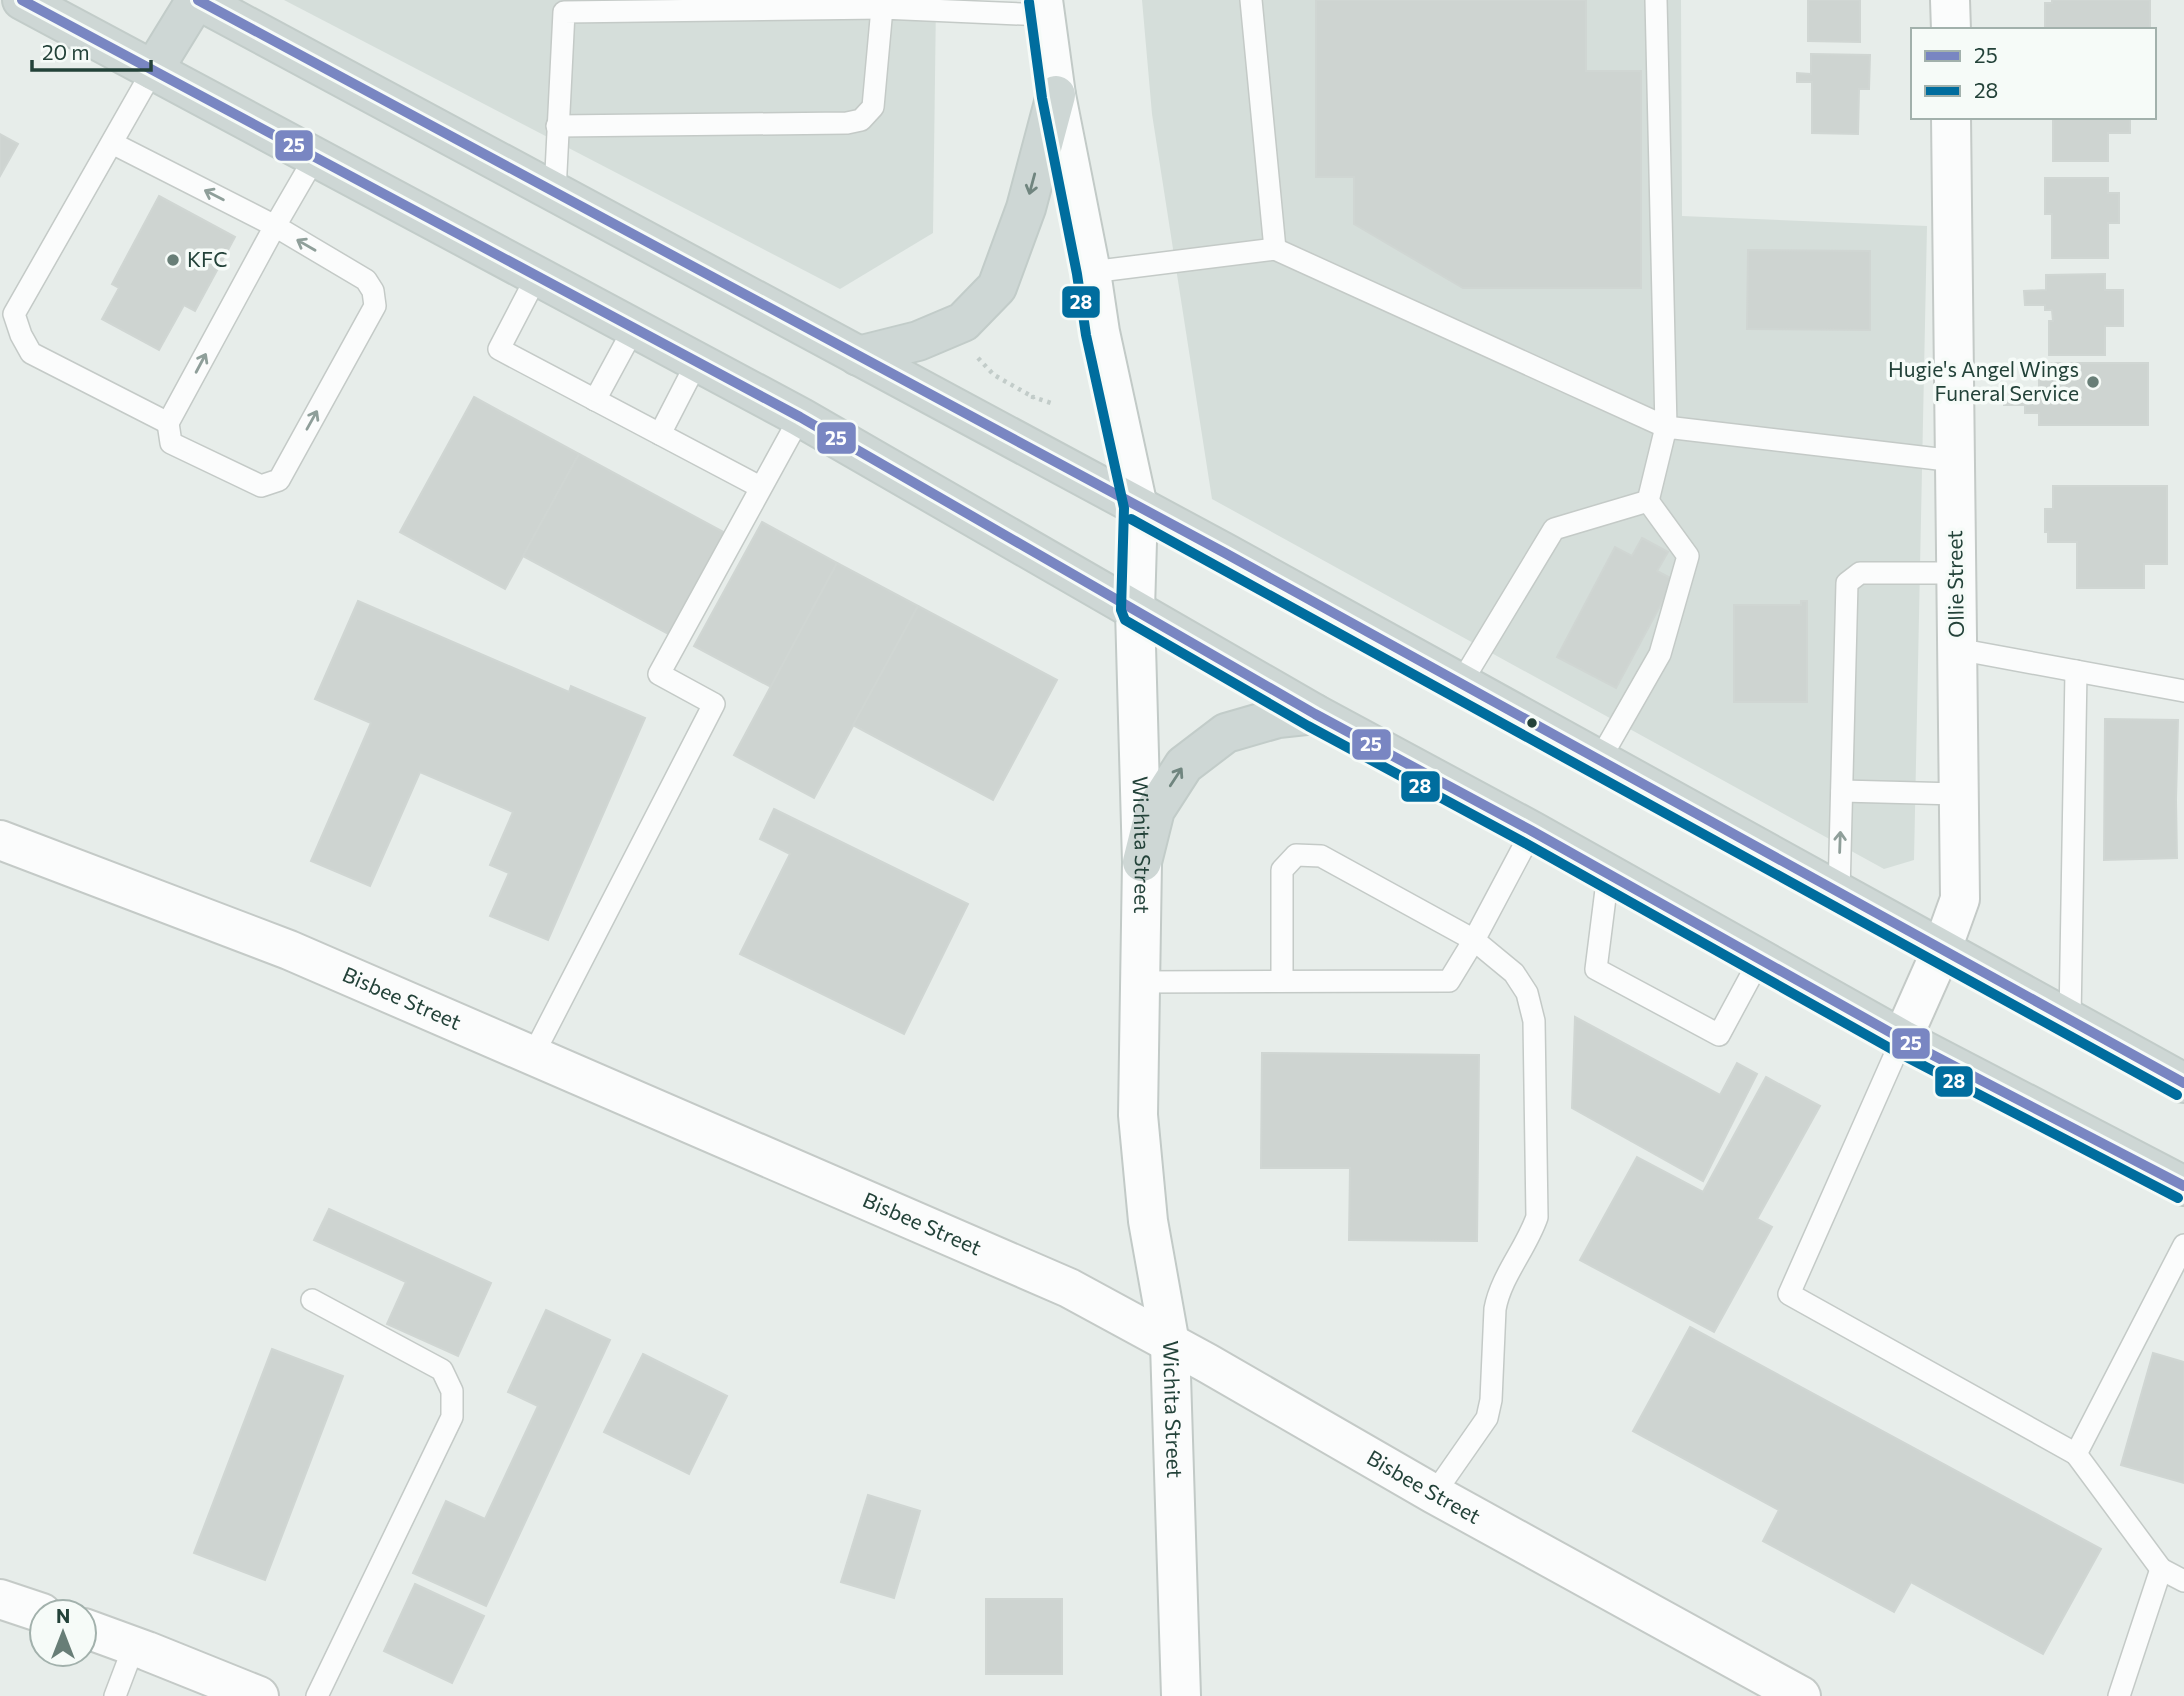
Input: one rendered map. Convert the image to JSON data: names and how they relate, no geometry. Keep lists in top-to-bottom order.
{
  "streets": {
    "street": ["Ollie Street", "Wichita Street", "Bisbee Street"]
  },
  "crossings": [
    ["Wichita Street", "Bisbee Street"]
  ],
  "places": ["KFC", "Hugie's Angel Wings Funeral Service"],
  "lines": ["transit line 25", "transit line 28"],
  "legend": ["25", "28"],
  "scale_bar": "20 m",
  "north": "top"
}
